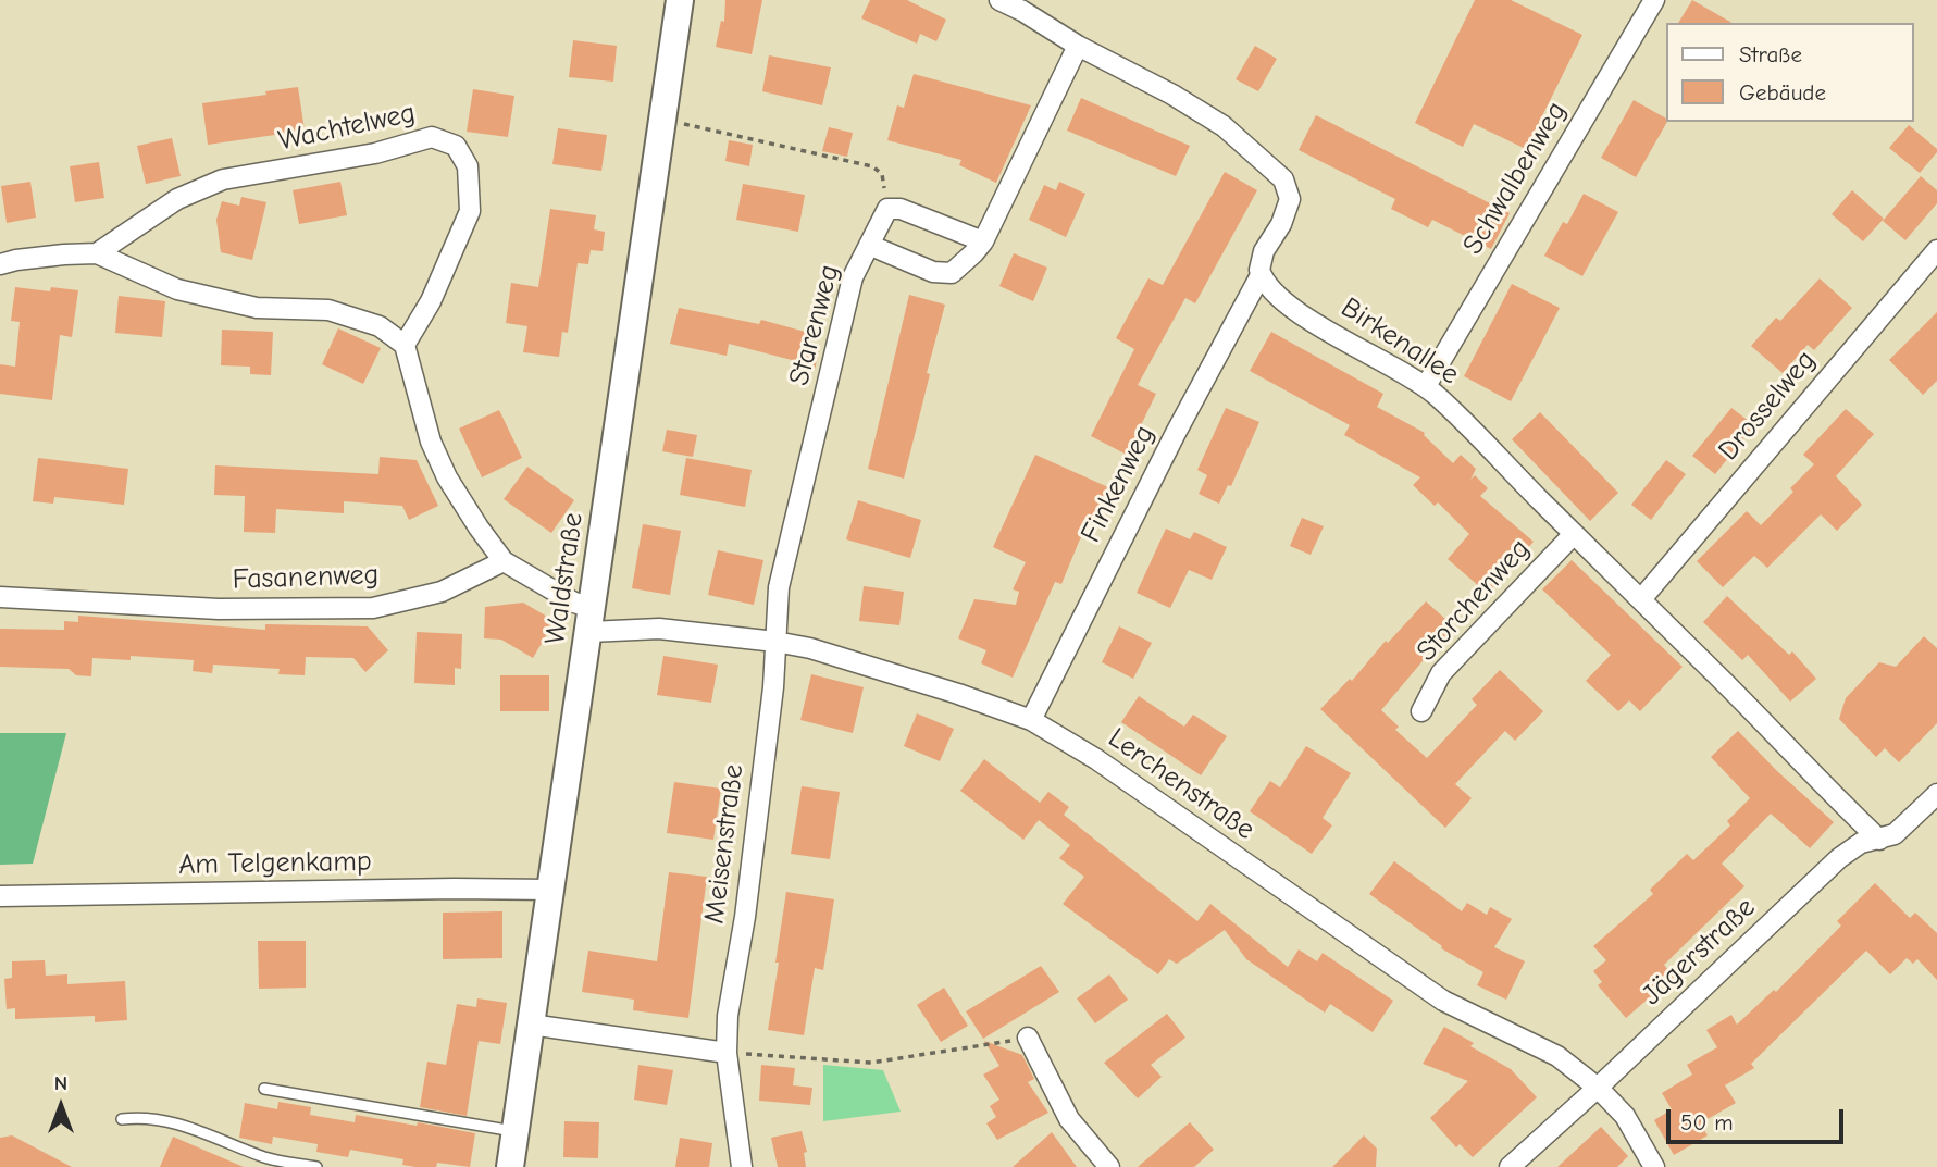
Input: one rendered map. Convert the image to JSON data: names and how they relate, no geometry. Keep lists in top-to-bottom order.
{
  "streets": {
    "street": [
      "Wachtelweg",
      "Schwalbenweg",
      "Starenweg",
      "Birkenallee",
      "Drosselweg",
      "Finkenweg",
      "Fasanenweg",
      "Waldstraße",
      "Storchenweg",
      "Lerchenstraße",
      "Meisenstraße",
      "Am Telgenkamp",
      "Jägerstraße"
    ]
  },
  "crossings": [
    ["Schwalbenweg", "Birkenallee"],
    ["Starenweg", "Lerchenstraße"],
    ["Starenweg", "Meisenstraße"],
    ["Birkenallee", "Drosselweg"],
    ["Birkenallee", "Finkenweg"],
    ["Birkenallee", "Storchenweg"],
    ["Birkenallee", "Jägerstraße"],
    ["Finkenweg", "Lerchenstraße"],
    ["Waldstraße", "Lerchenstraße"],
    ["Waldstraße", "Am Telgenkamp"],
    ["Lerchenstraße", "Meisenstraße"],
    ["Lerchenstraße", "Jägerstraße"]
  ],
  "legend": ["Straße", "Gebäude"],
  "scale_bar": "50 m",
  "north": "top"
}
